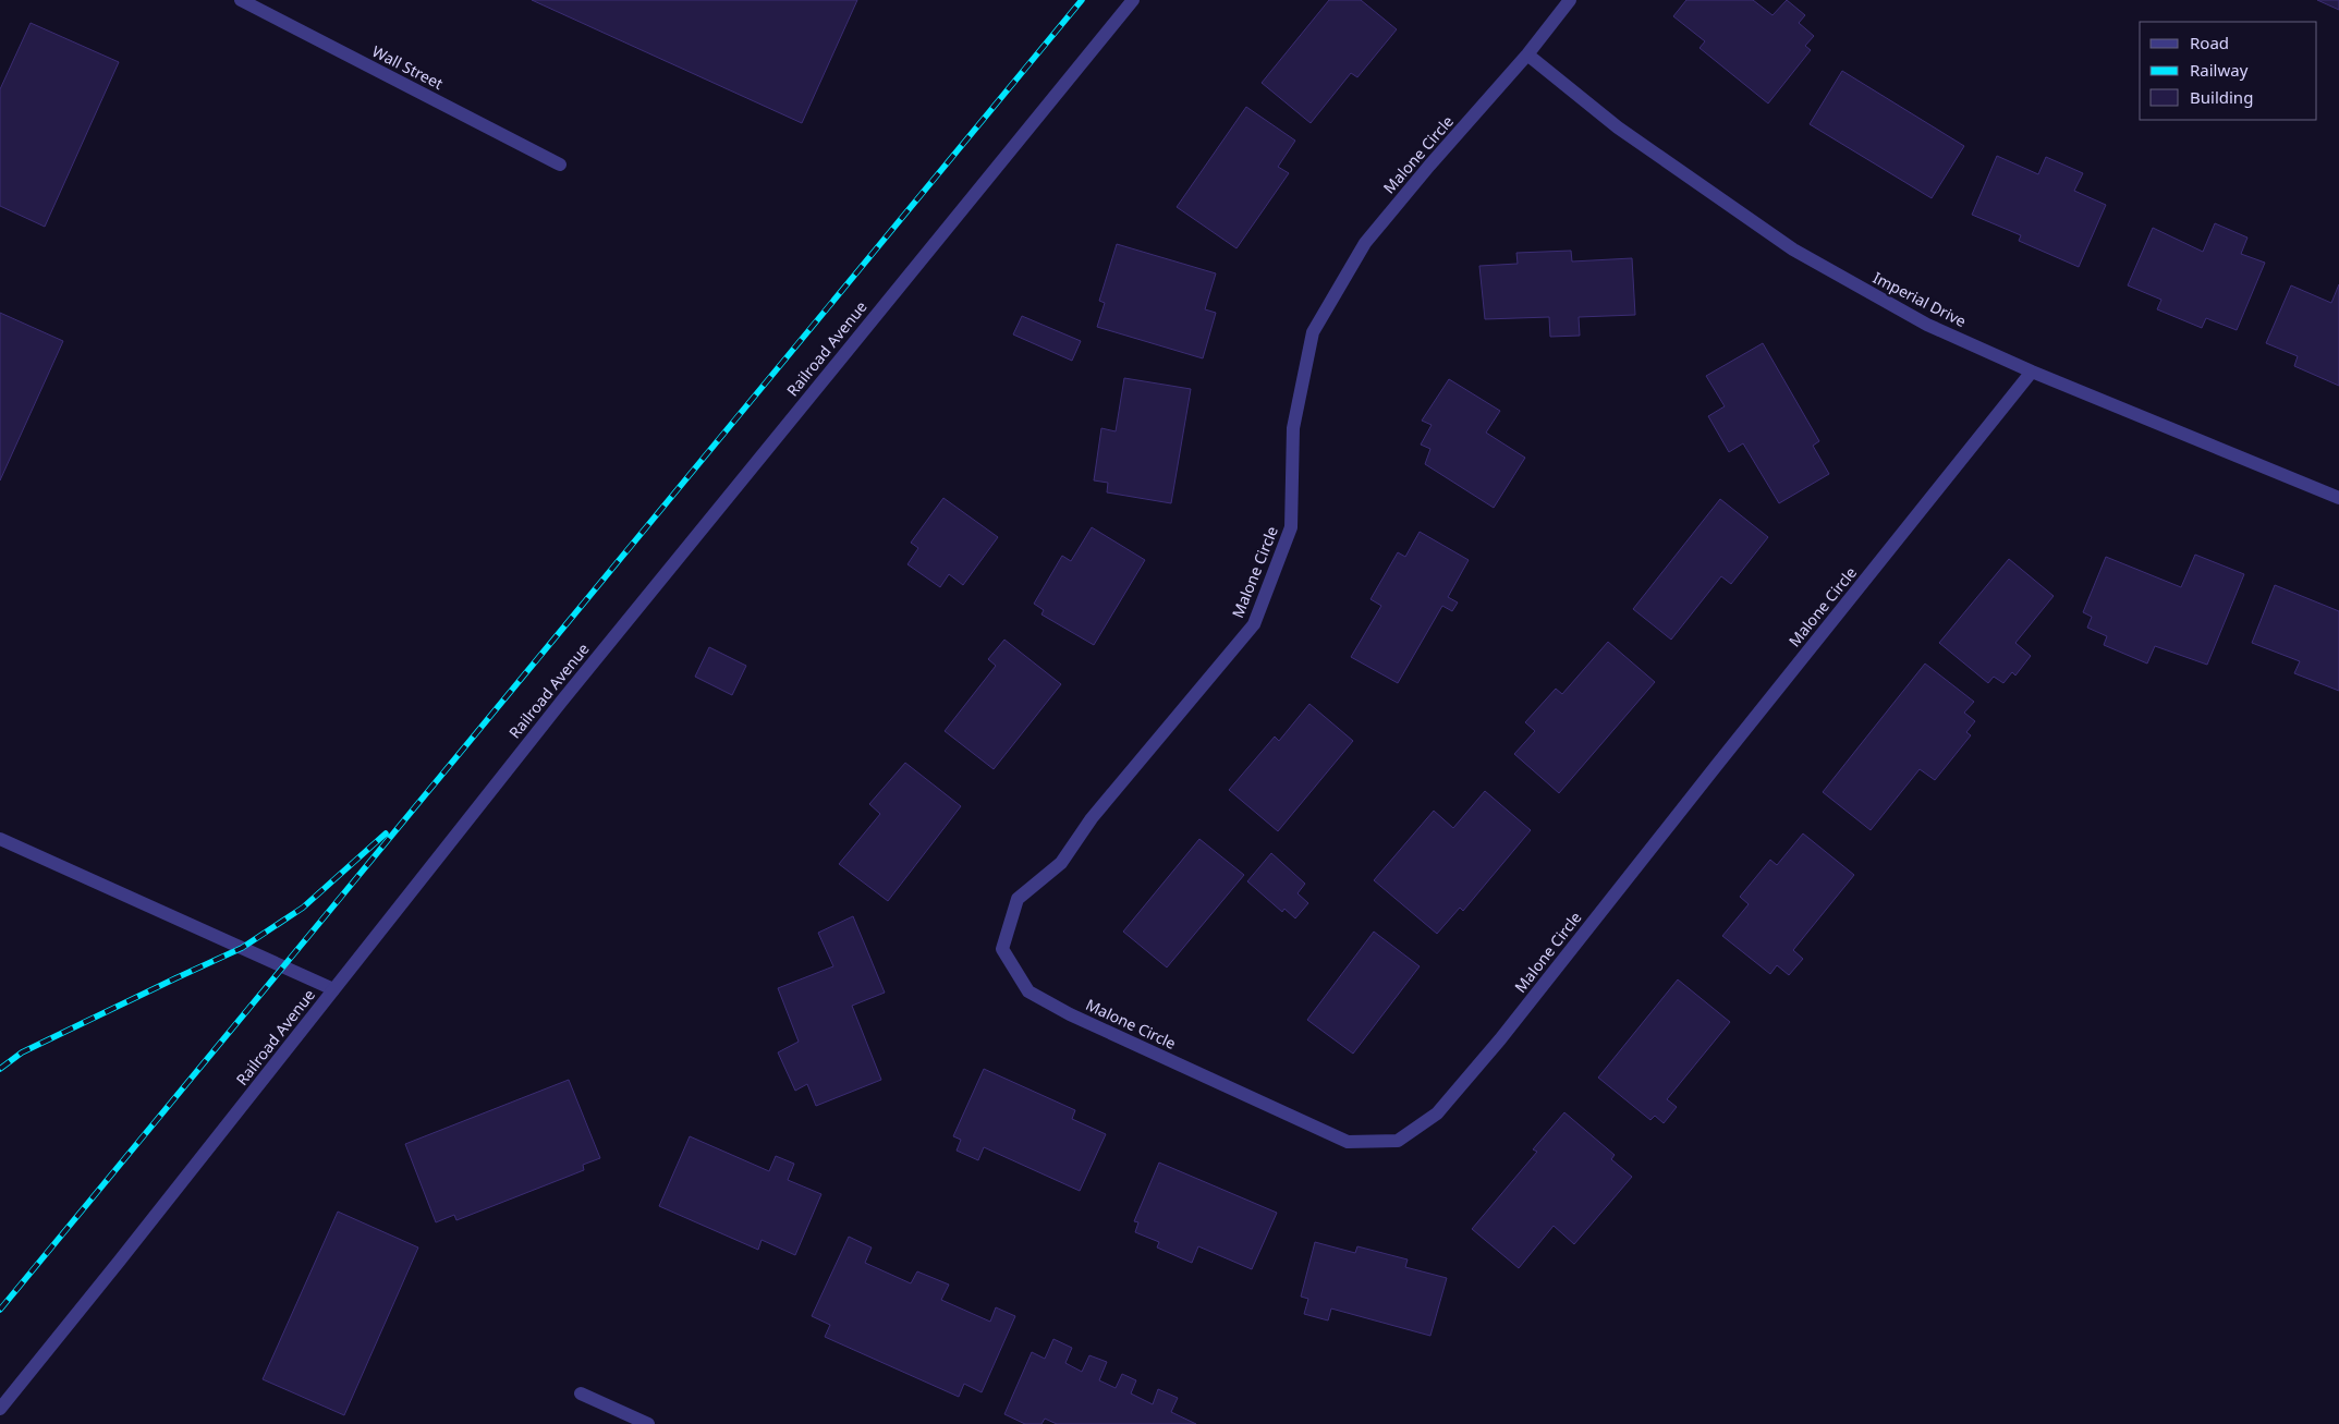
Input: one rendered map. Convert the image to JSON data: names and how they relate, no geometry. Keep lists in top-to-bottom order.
{
  "streets": {
    "street": [
      "Wall Street",
      "Malone Circle",
      "Imperial Drive",
      "Railroad Avenue"
    ]
  },
  "crossings": [
    ["Malone Circle", "Imperial Drive"]
  ],
  "legend": ["Road", "Railway", "Building"]
}
